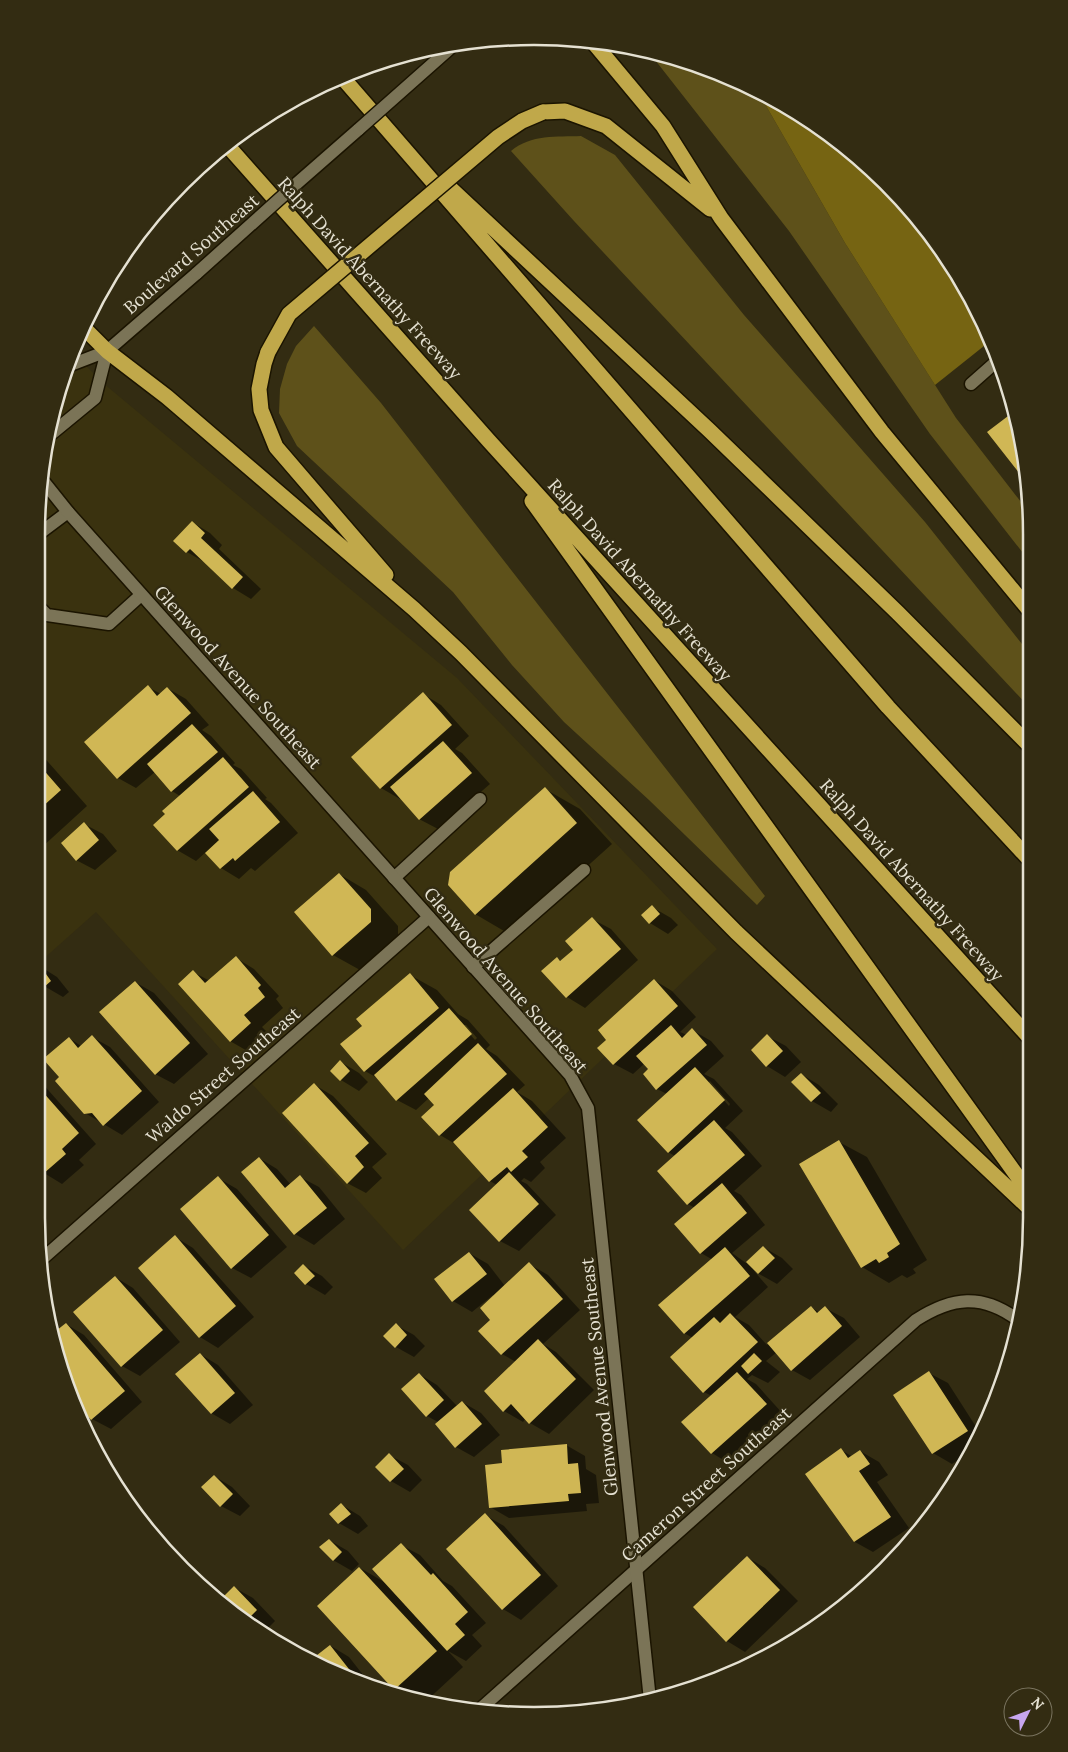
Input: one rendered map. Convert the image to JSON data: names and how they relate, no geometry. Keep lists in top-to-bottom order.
{
  "streets": {
    "highway": ["Ralph David Abernathy Freeway"],
    "street": [
      "Boulevard Southeast",
      "Glenwood Avenue Southeast",
      "Waldo Street Southeast",
      "Cameron Street Southeast"
    ]
  },
  "crossings": [
    ["Glenwood Avenue Southeast", "Waldo Street Southeast"],
    ["Glenwood Avenue Southeast", "Cameron Street Southeast"]
  ],
  "north": "top right"
}
